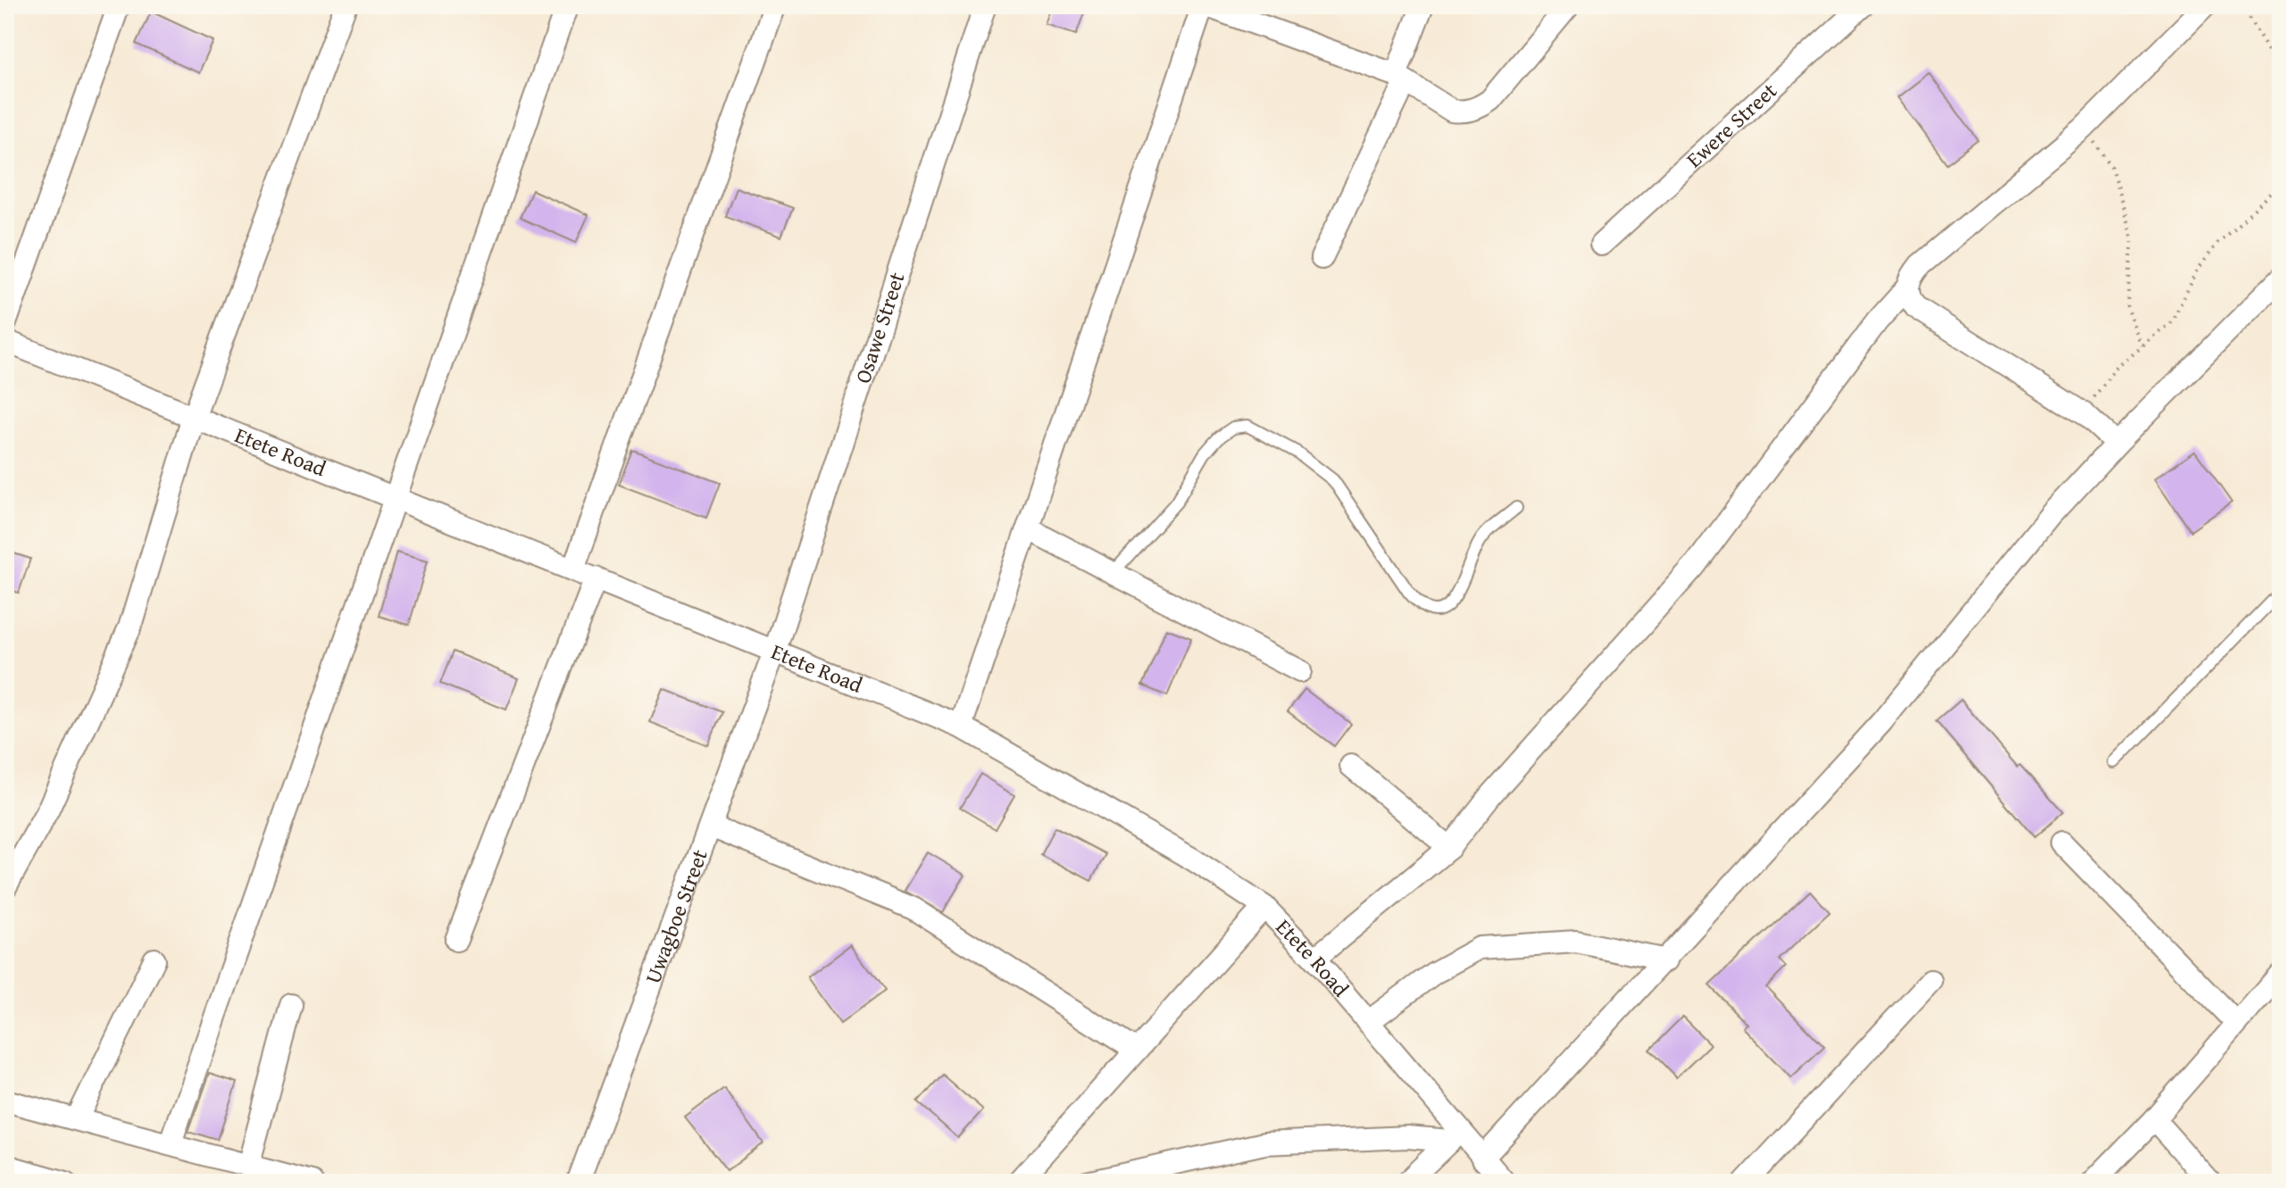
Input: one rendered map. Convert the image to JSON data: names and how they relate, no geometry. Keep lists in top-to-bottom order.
{
  "streets": {
    "street": [
      "Ewere Street",
      "Osawe Street",
      "Etete Road",
      "Uwagboe Street"
    ]
  },
  "crossings": [
    ["Osawe Street", "Etete Road"],
    ["Osawe Street", "Uwagboe Street"],
    ["Etete Road", "Uwagboe Street"]
  ]
}
